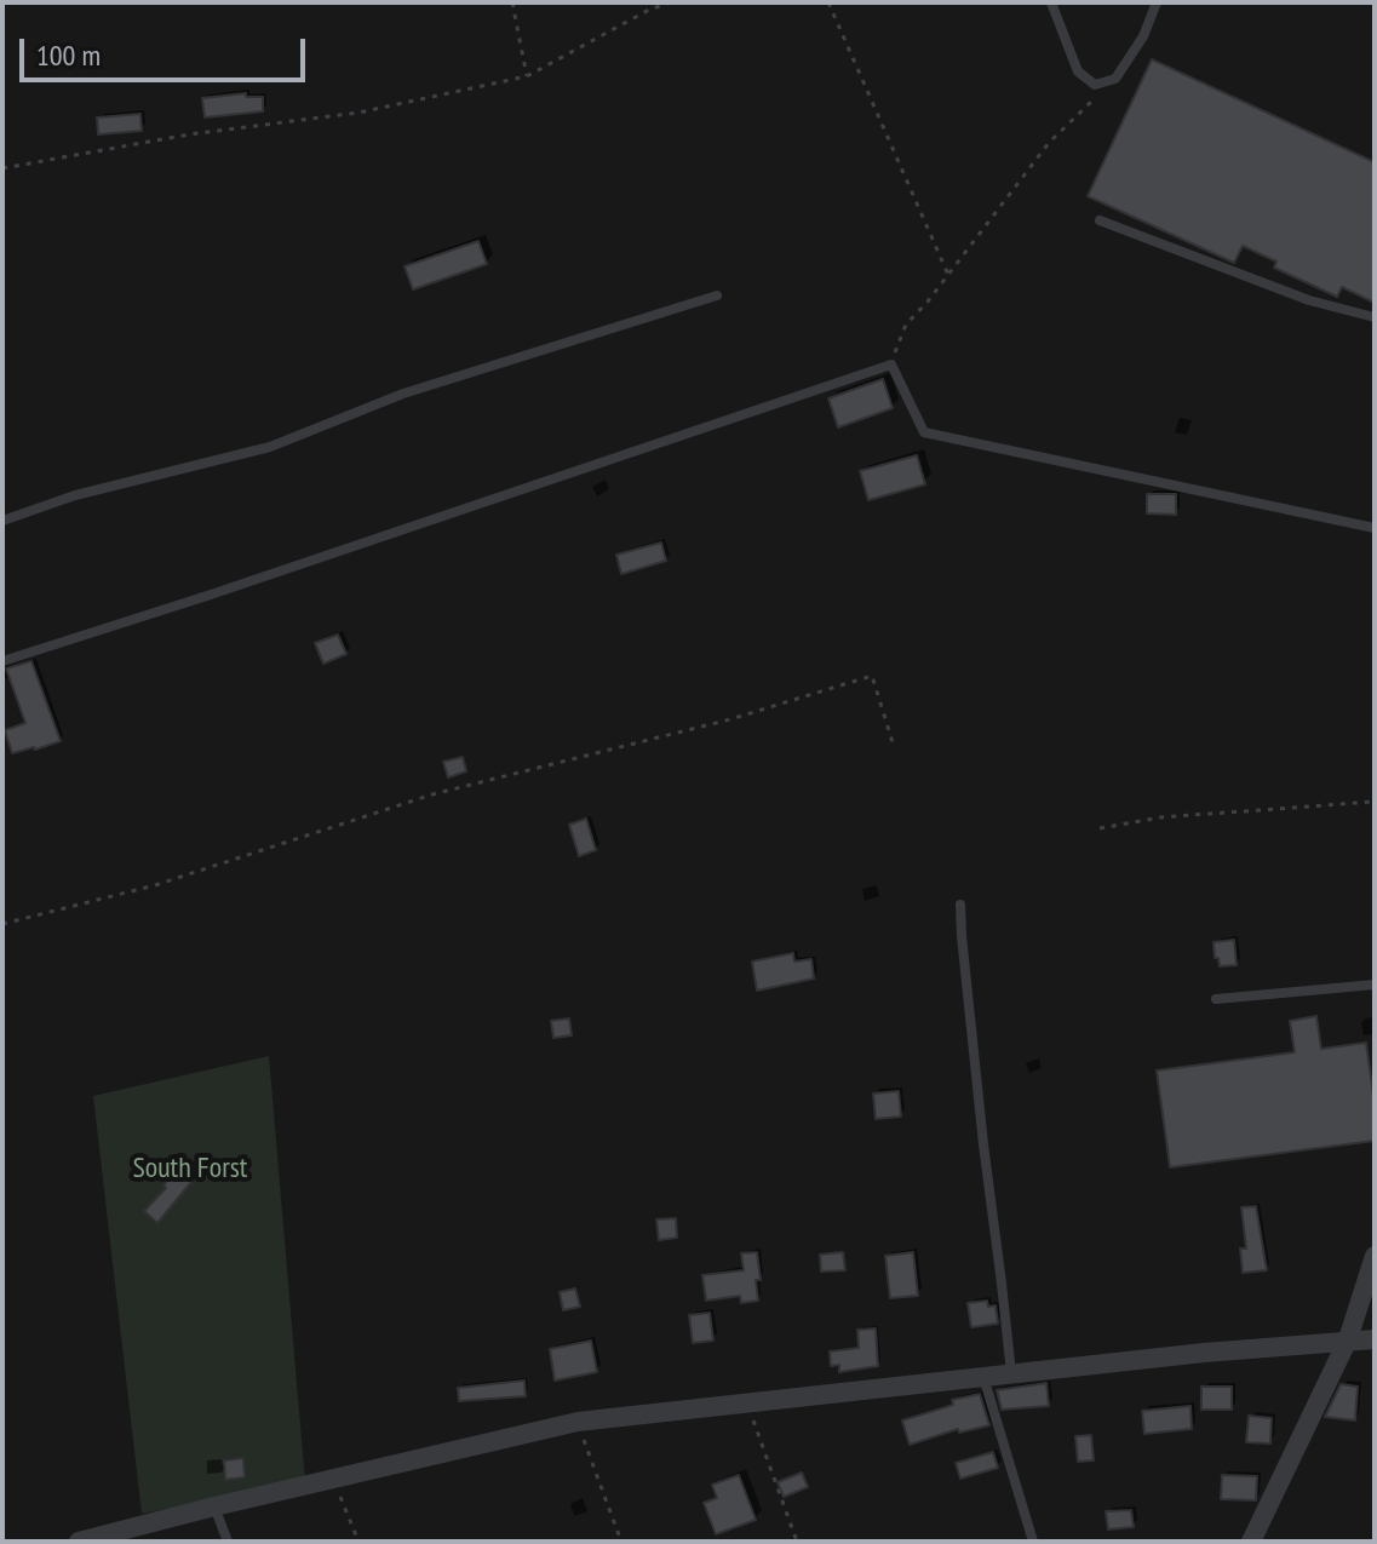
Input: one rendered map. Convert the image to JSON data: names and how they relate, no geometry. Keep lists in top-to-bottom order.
{
  "parks": ["South Forst"],
  "scale_bar": "100 m"
}
